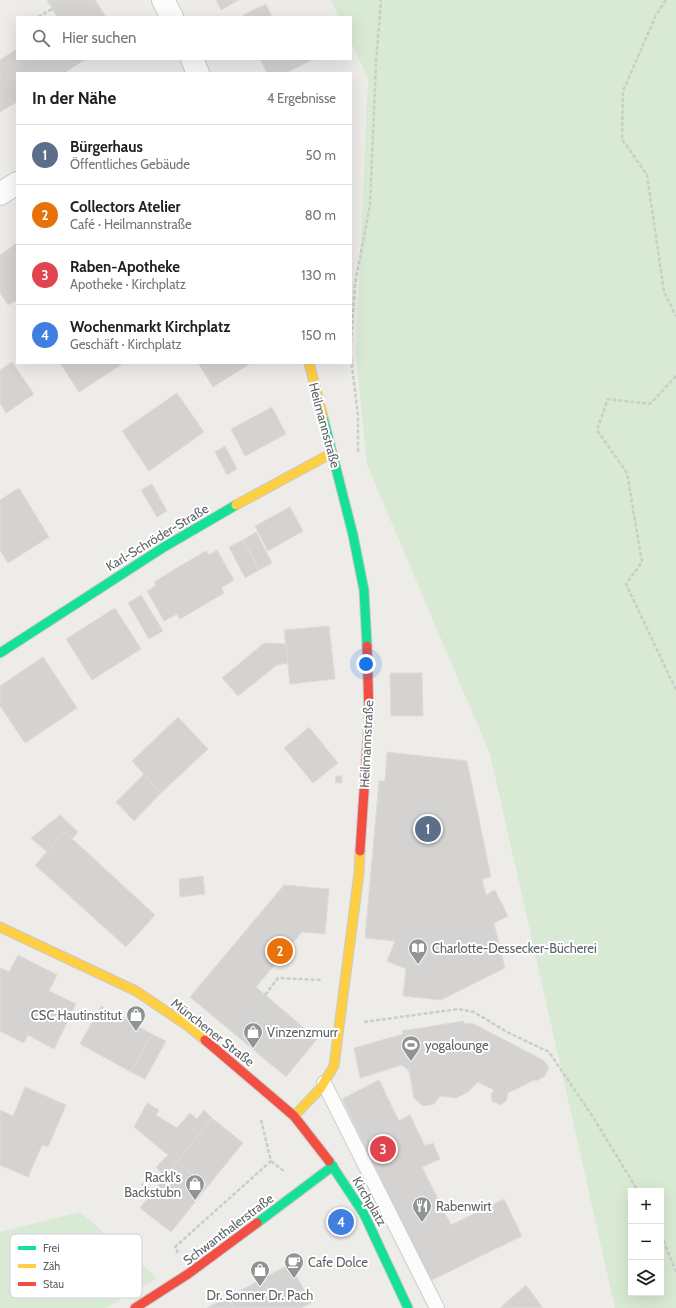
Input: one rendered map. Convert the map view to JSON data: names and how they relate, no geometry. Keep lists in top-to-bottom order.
{
  "streets": {
    "street": [
      "Heilmannstraße",
      "Karl-Schröder-Straße",
      "Münchener Straße",
      "Kirchplatz",
      "Schwanthalerstraße"
    ]
  },
  "crossings": [
    ["Heilmannstraße", "Karl-Schröder-Straße"],
    ["Heilmannstraße", "Münchener Straße"],
    ["Heilmannstraße", "Kirchplatz"],
    ["Münchener Straße", "Kirchplatz"],
    ["Kirchplatz", "Schwanthalerstraße"]
  ],
  "places": {
    "library": ["Charlotte-Dessecker-Bücherei"],
    "shop": [
      "CSC Hautinstitut",
      "Vinzenzmurr",
      "Rackl's Backstubn",
      "Dr. Sonner Dr. Pach"
    ],
    "sports": ["yogalounge"],
    "restaurant": ["Rabenwirt"],
    "cafe": ["Cafe Dolce"]
  },
  "legend": ["Frei", "Zäh", "Stau"],
  "page": {
    "search": "Hier suchen",
    "heading": ["In der Nähe", "4 Ergebnisse"],
    "list": [
      {
        "mark": "1",
        "name": "Bürgerhaus",
        "note": "Öffentliches Gebäude",
        "value": "50 m"
      },
      {
        "mark": "2",
        "name": "Collectors Atelier",
        "note": "Café · Heilmannstraße",
        "value": "80 m"
      },
      {
        "mark": "3",
        "name": "Raben-Apotheke",
        "note": "Apotheke · Kirchplatz",
        "value": "130 m"
      },
      {
        "mark": "4",
        "name": "Wochenmarkt Kirchplatz",
        "note": "Geschäft · Kirchplatz",
        "value": "150 m"
      }
    ],
    "pins": [
      "1",
      "2",
      "3",
      "4"
    ],
    "map_buttons": ["+", "−"]
  }
}
